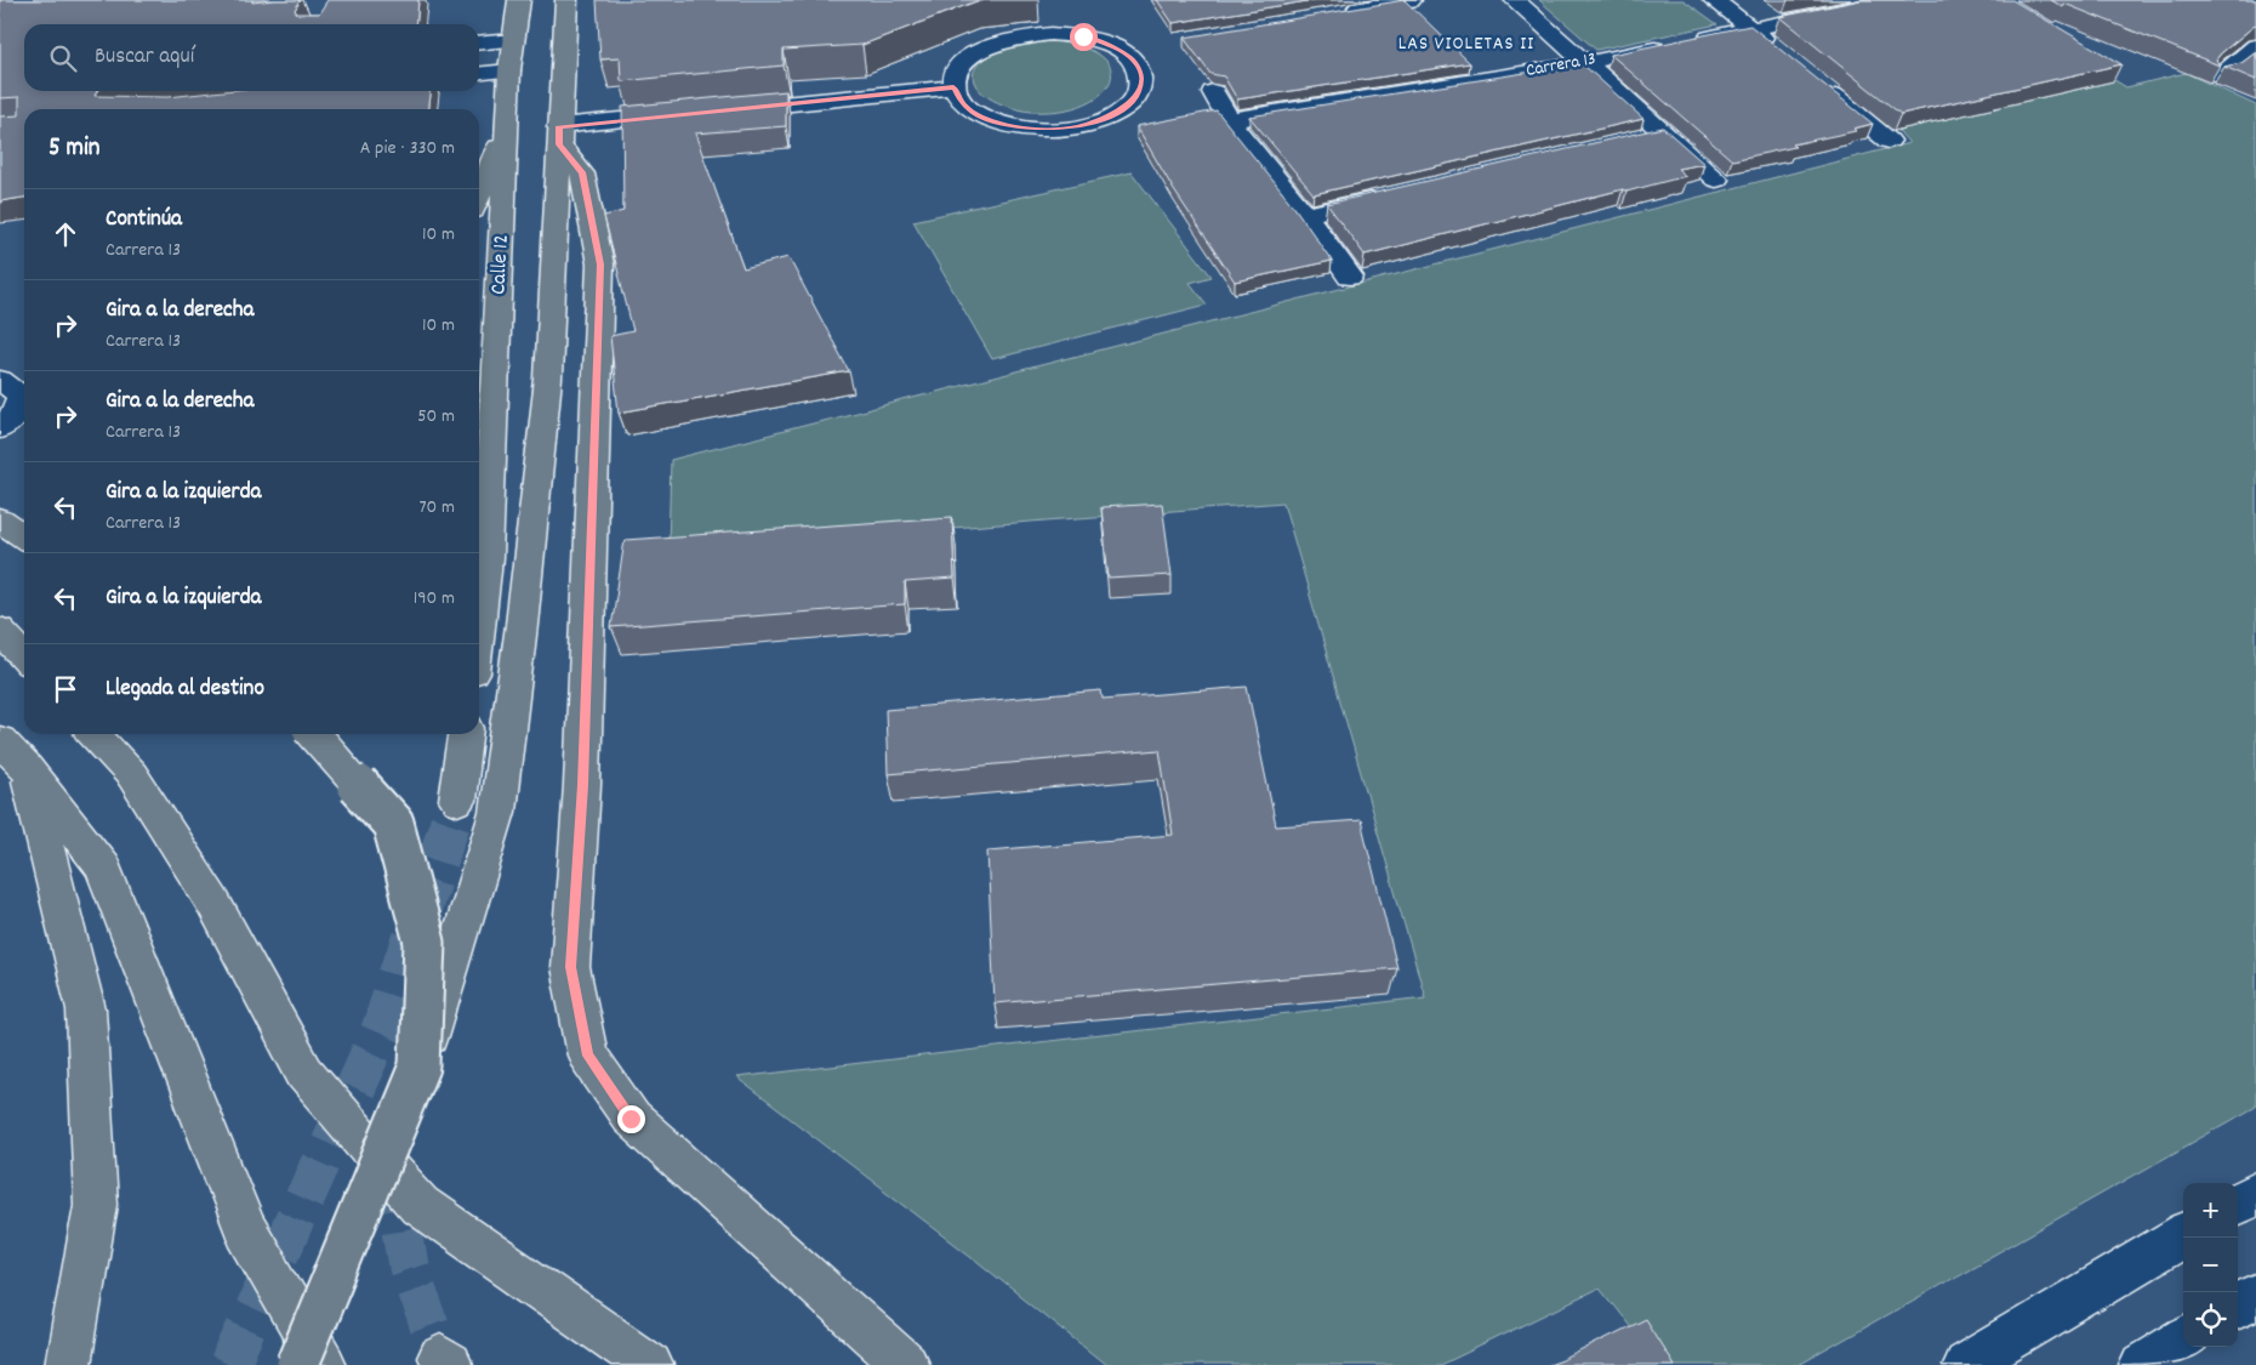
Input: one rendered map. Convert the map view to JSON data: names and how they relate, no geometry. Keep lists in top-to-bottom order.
{
  "streets": {
    "main road": ["Calle 12"],
    "street": ["Carrera 13"]
  },
  "districts": ["LAS VIOLETAS II"],
  "page": {
    "search": "Buscar aquí",
    "heading": ["5 min", "A pie · 330 m"],
    "list": [
      ["Continúa", "Carrera 13", "10 m"],
      ["Gira a la derecha", "Carrera 13", "10 m"],
      ["Gira a la derecha", "Carrera 13", "50 m"],
      ["Gira a la izquierda", "Carrera 13", "70 m"],
      ["Gira a la izquierda", "190 m"],
      "Llegada al destino"
    ],
    "map_buttons": ["+", "−"]
  }
}
